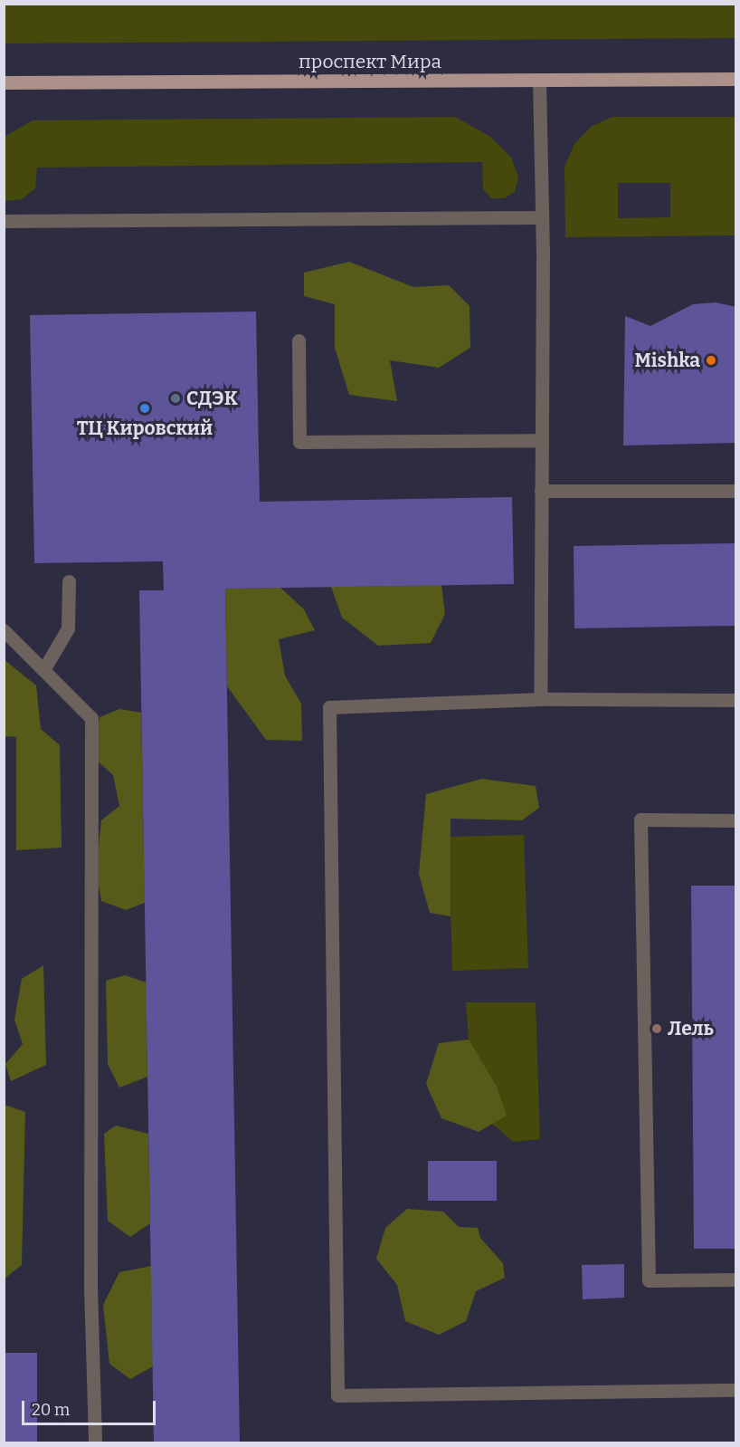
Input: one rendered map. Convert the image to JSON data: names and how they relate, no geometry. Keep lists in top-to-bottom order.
{
  "streets": {
    "main road": ["проспект Мира"]
  },
  "places": [
    "Mishka",
    "СДЭК",
    "ТЦ Кировский",
    "Лель"
  ],
  "scale_bar": "20 m"
}
